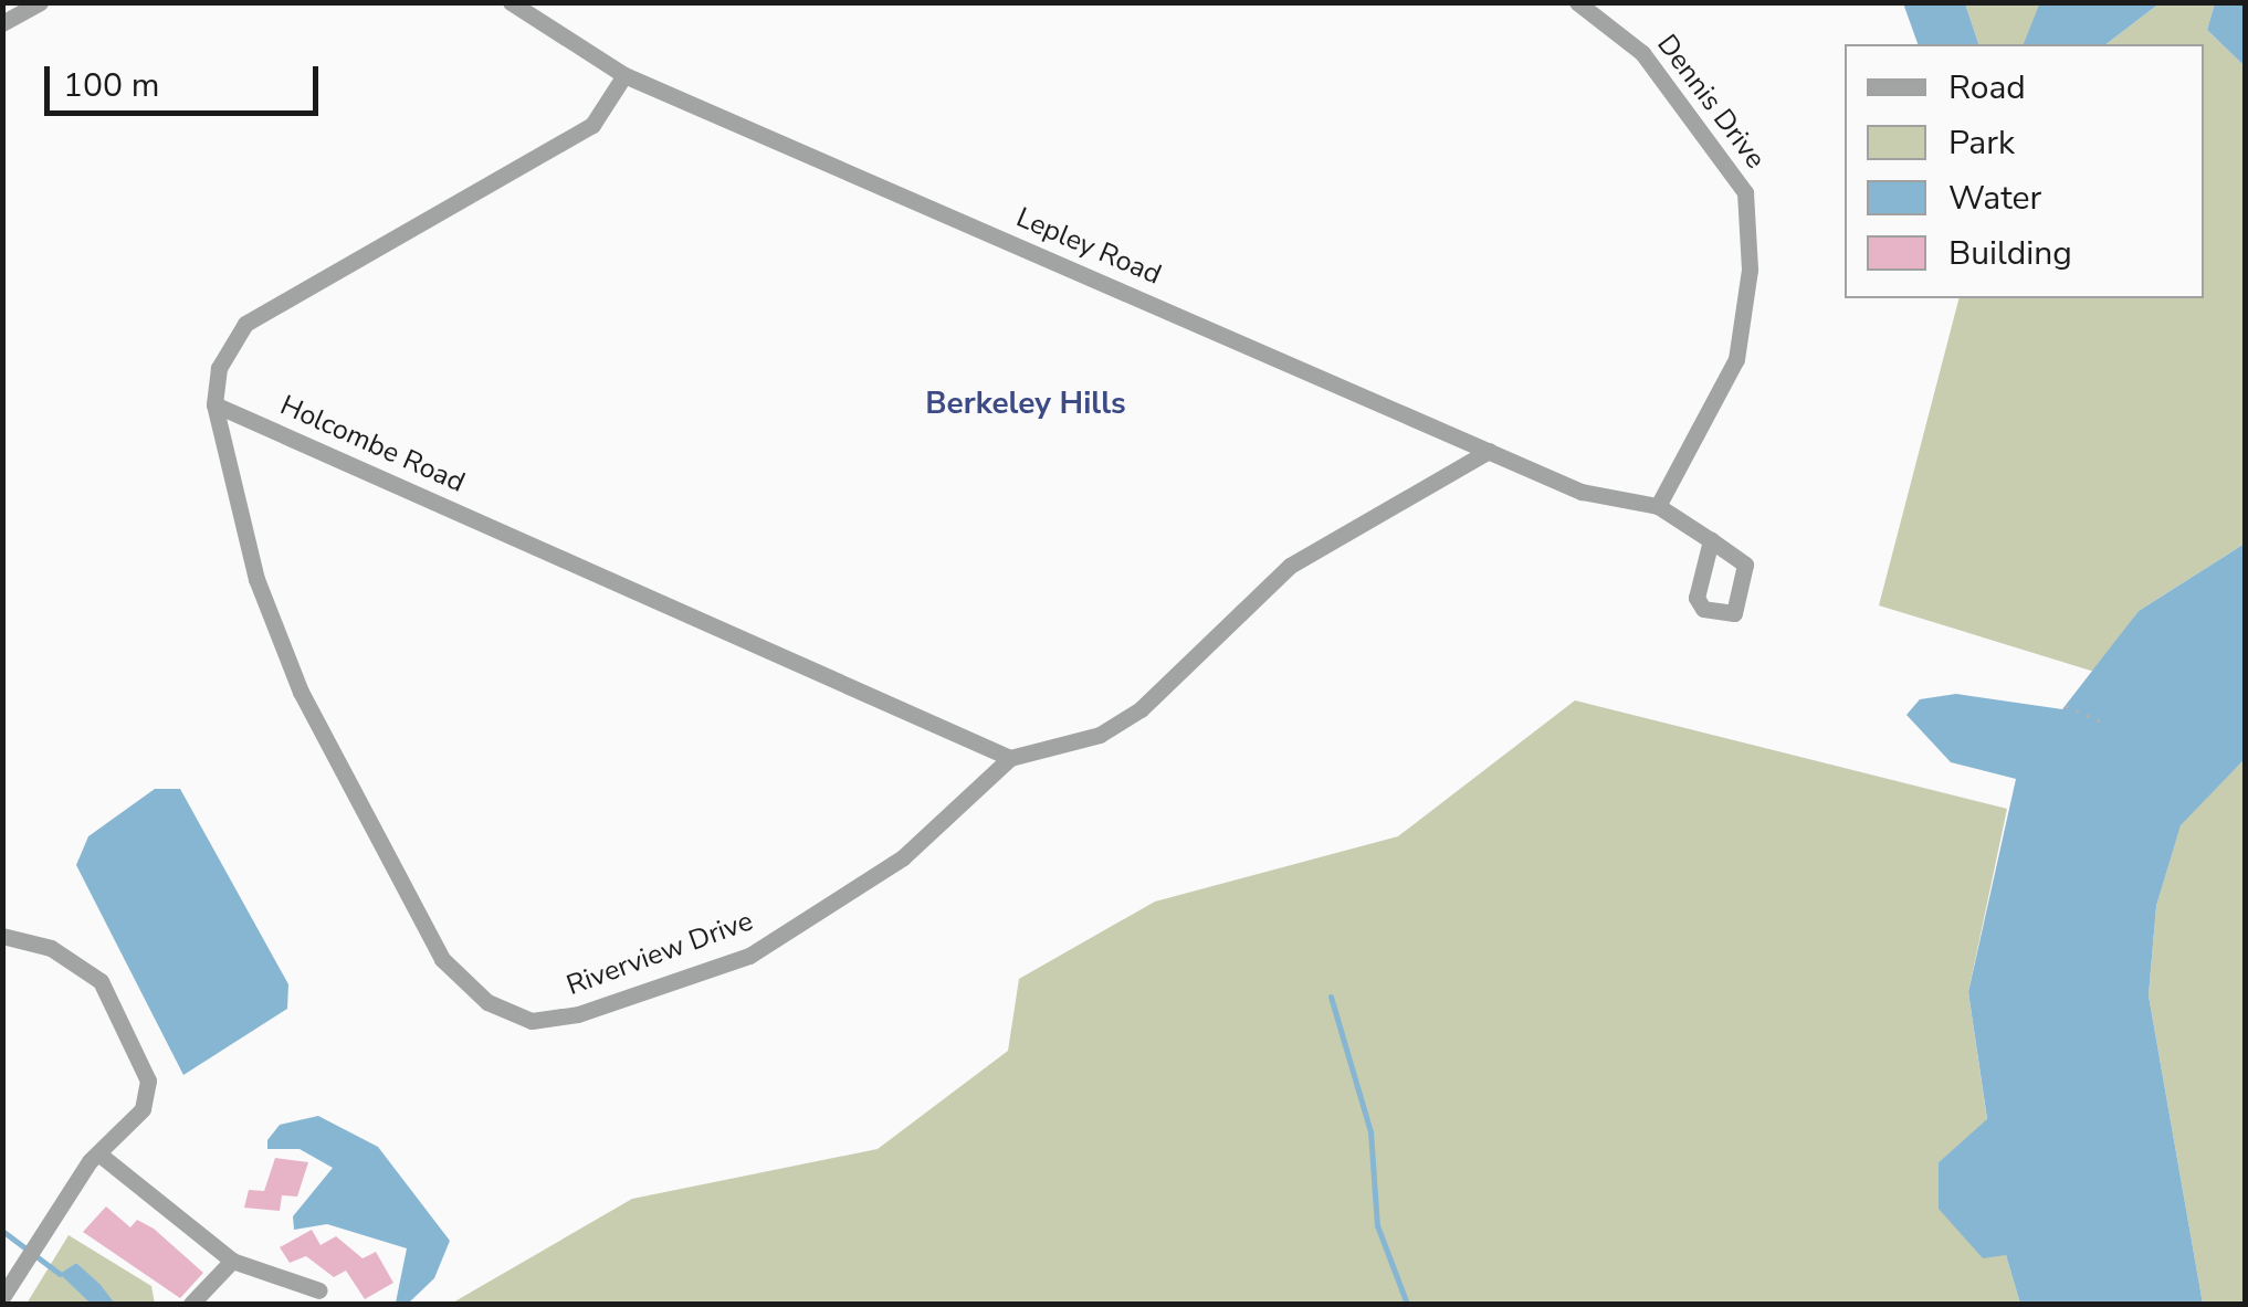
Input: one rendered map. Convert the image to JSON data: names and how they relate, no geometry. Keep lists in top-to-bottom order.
{
  "streets": {
    "street": [
      "Dennis Drive",
      "Lepley Road",
      "Holcombe Road",
      "Riverview Drive"
    ]
  },
  "crossings": [
    ["Dennis Drive", "Lepley Road"],
    ["Lepley Road", "Riverview Drive"],
    ["Holcombe Road", "Riverview Drive"]
  ],
  "districts": ["Berkeley Hills"],
  "legend": [
    "Road",
    "Park",
    "Water",
    "Building"
  ],
  "scale_bar": "100 m"
}
